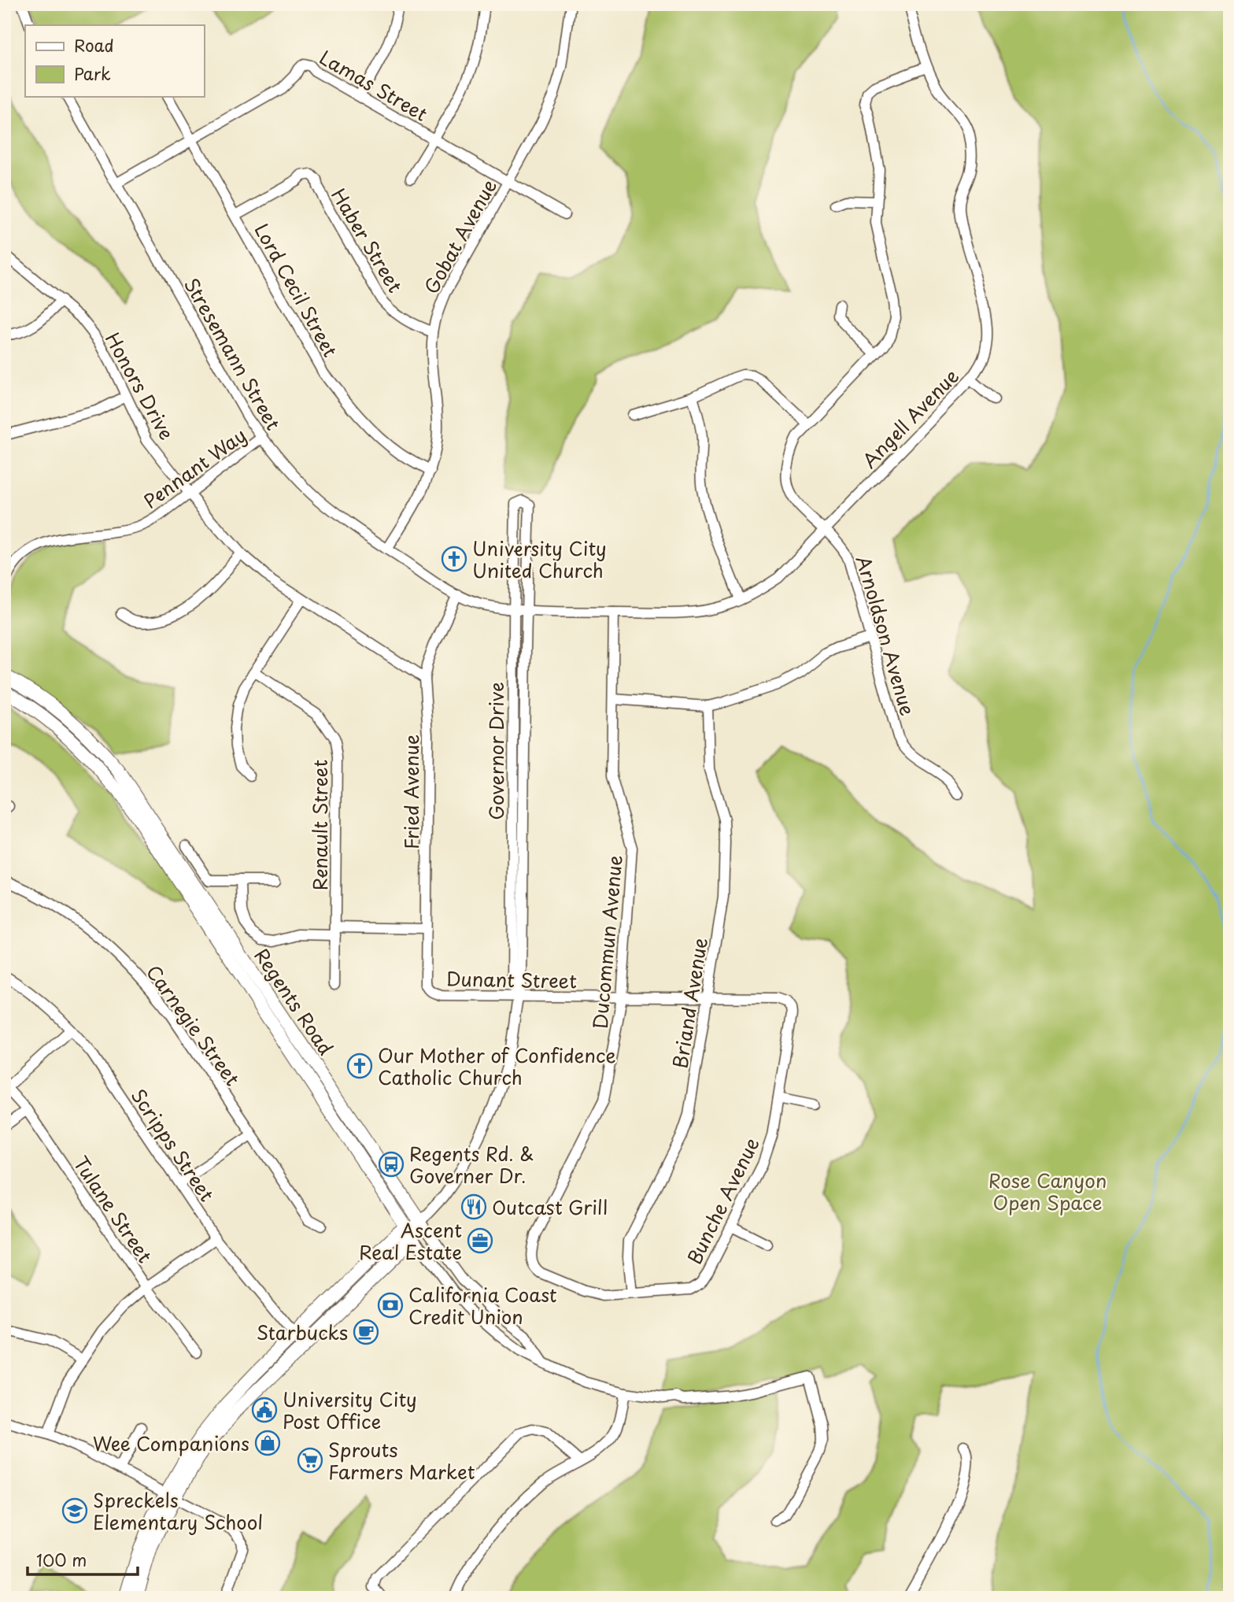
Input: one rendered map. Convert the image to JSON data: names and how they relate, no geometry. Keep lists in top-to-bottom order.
{
  "streets": {
    "main road": ["Governor Drive", "Regents Road"],
    "street": [
      "Lamas Street",
      "Gobat Avenue",
      "Haber Street",
      "Lord Cecil Street",
      "Stresemann Street",
      "Honors Drive",
      "Angell Avenue",
      "Pennant Way",
      "Arnoldson Avenue",
      "Fried Avenue",
      "Renault Street",
      "Ducommun Avenue",
      "Dunant Street",
      "Briand Avenue",
      "Carnegie Street",
      "Scripps Street",
      "Bunche Avenue",
      "Tulane Street"
    ]
  },
  "crossings": [
    ["Lamas Street", "Gobat Avenue"],
    ["Lamas Street", "Lord Cecil Street"],
    ["Lamas Street", "Stresemann Street"],
    ["Gobat Avenue", "Haber Street"],
    ["Gobat Avenue", "Lord Cecil Street"],
    ["Gobat Avenue", "Stresemann Street"],
    ["Haber Street", "Lord Cecil Street"],
    ["Stresemann Street", "Angell Avenue"],
    ["Stresemann Street", "Pennant Way"],
    ["Stresemann Street", "Arnoldson Avenue"],
    ["Stresemann Street", "Governor Drive"],
    ["Stresemann Street", "Fried Avenue"],
    ["Stresemann Street", "Ducommun Avenue"],
    ["Honors Drive", "Pennant Way"],
    ["Honors Drive", "Fried Avenue"],
    ["Angell Avenue", "Arnoldson Avenue"],
    ["Governor Drive", "Dunant Street"],
    ["Governor Drive", "Regents Road"],
    ["Governor Drive", "Scripps Street"],
    ["Fried Avenue", "Dunant Street"],
    ["Ducommun Avenue", "Dunant Street"],
    ["Ducommun Avenue", "Briand Avenue"],
    ["Ducommun Avenue", "Bunche Avenue"],
    ["Dunant Street", "Briand Avenue"],
    ["Dunant Street", "Bunche Avenue"],
    ["Briand Avenue", "Bunche Avenue"]
  ],
  "parks": ["Rose Canyon Open Space"],
  "places": {
    "church": ["University City United Church", "Our Mother of Confidence Catholic Church"],
    "bus stop": ["Regents Rd. & Governer Dr."],
    "restaurant": ["Outcast Grill"],
    "office": ["Ascent Real Estate"],
    "bank": ["California Coast Credit Union"],
    "cafe": ["Starbucks"],
    "public building": ["University City Post Office"],
    "shop": ["Wee Companions"],
    "supermarket": ["Sprouts Farmers Market"],
    "school or university": ["Spreckels Elementary School"]
  },
  "legend": ["Road", "Park"],
  "scale_bar": "100 m"
}
